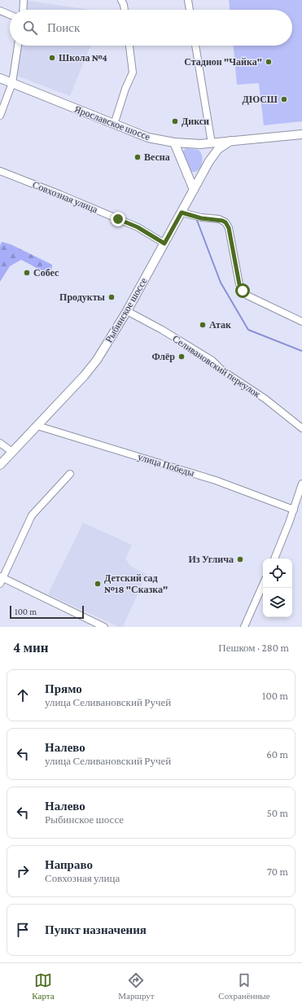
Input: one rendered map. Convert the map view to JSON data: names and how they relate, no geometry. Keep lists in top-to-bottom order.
{
  "streets": {
    "main road": ["Ярославское шоссе", "Рыбинское шоссе"],
    "street": ["Совхозная улица", "Селивановский переулок", "улица Победы"]
  },
  "crossings": [
    ["Ярославское шоссе", "Рыбинское шоссе"],
    ["Совхозная улица", "Рыбинское шоссе"],
    ["Рыбинское шоссе", "Селивановский переулок"],
    ["Рыбинское шоссе", "улица Победы"]
  ],
  "places": [
    "Школа №4",
    "Стадион \"Чайка\"",
    "ДЮСШ",
    "Дикси",
    "Весна",
    "Собес",
    "Продукты",
    "Атак",
    "Флёр",
    "Из Углича",
    "Детский сад №18 \"Сказка\""
  ],
  "scale_bar": "100 m",
  "page": {
    "search": "Поиск",
    "scale": "100 m",
    "heading": ["4 мин", "Пешком · 280 m"],
    "list": [
      ["Прямо", "улица Селивановский Ручей", "100 m"],
      ["Налево", "улица Селивановский Ручей", "60 m"],
      ["Налево", "Рыбинское шоссе", "50 m"],
      ["Направо", "Совхозная улица", "70 m"],
      "Пункт назначения"
    ],
    "nav": ["Карта", "Маршрут", "Сохранённые"]
  }
}
